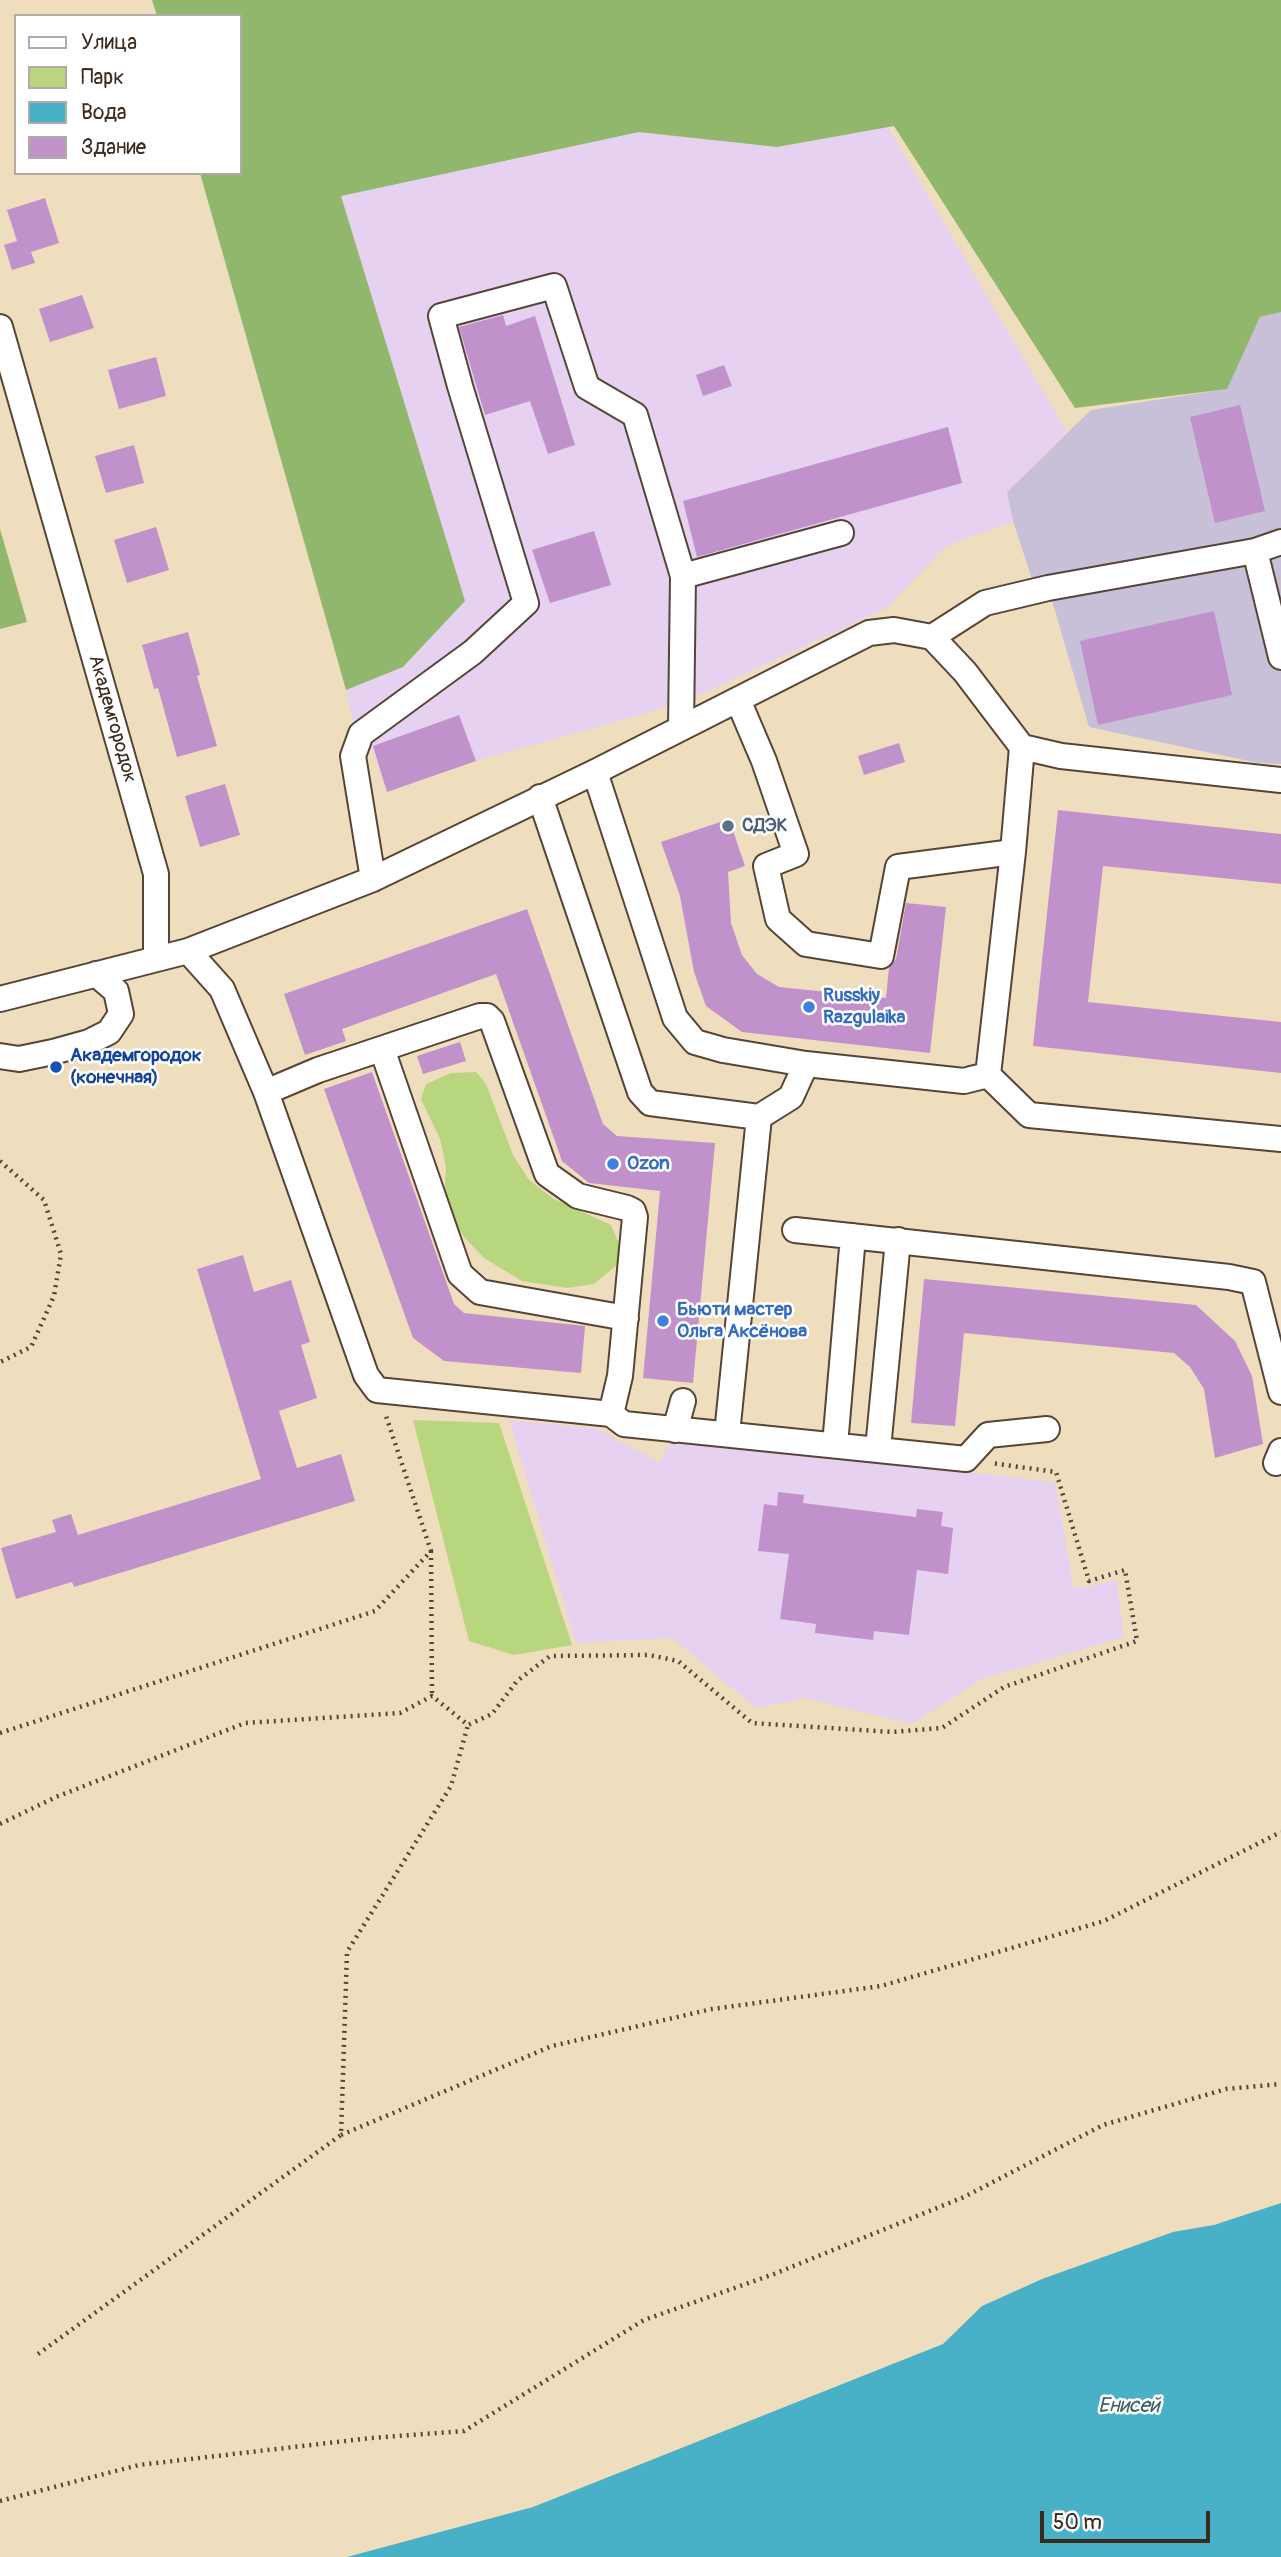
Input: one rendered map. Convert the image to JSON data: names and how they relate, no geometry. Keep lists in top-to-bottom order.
{
  "streets": {
    "street": ["Академгородок"]
  },
  "water": ["Енисей"],
  "places": [
    "СДЭК",
    "Russkiy Razgulaika",
    "Академгородок (конечная)",
    "Ozon",
    "Бьюти мастер Oльга Аксёнова"
  ],
  "legend": [
    "Улица",
    "Парк",
    "Вода",
    "Здание"
  ],
  "scale_bar": "50 m"
}
